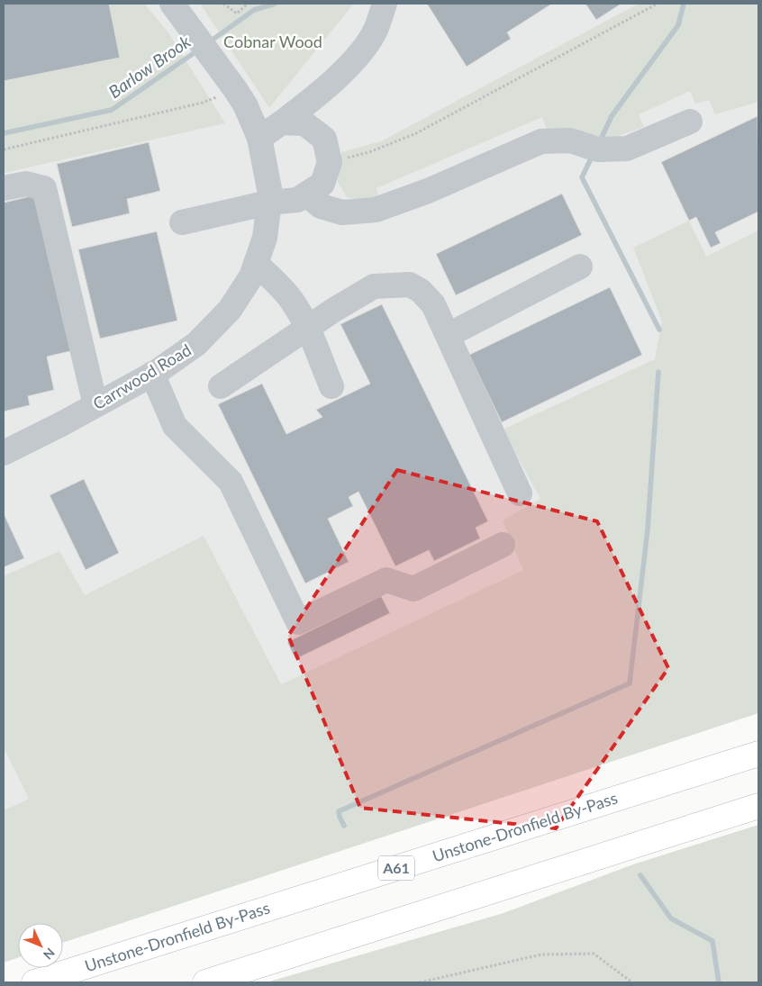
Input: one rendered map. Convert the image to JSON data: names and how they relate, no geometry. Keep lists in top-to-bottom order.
{
  "streets": {
    "highway": ["Unstone-Dronfield By-Pass", "A61"],
    "street": ["Carrwood Road"]
  },
  "water": ["Barlow Brook"],
  "parks": ["Cobnar Wood"],
  "north": "bottom right"
}
